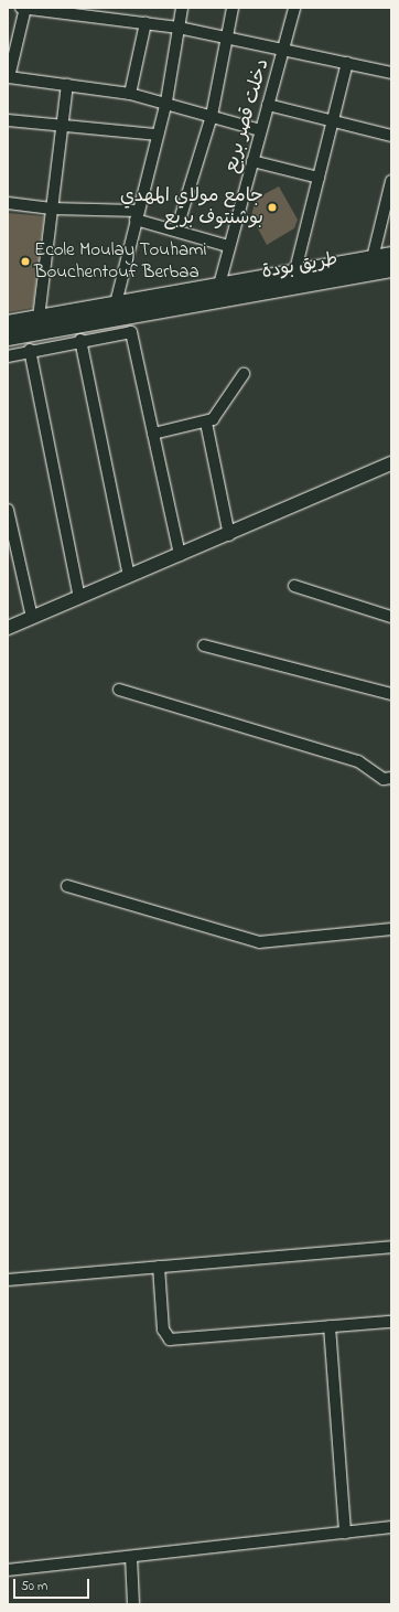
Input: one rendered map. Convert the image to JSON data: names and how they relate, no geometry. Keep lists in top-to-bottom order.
{
  "streets": {
    "main road": ["طريق بودة"],
    "street": ["دخلت قصر بربع"]
  },
  "crossings": [
    ["دخلت قصر بربع", "طريق بودة"]
  ],
  "places": ["جامع مولاي المهدي بوشنتوف بربع", "Ecole Moulay Touhami Bouchentouf Berbaa"],
  "scale_bar": "50 m"
}
